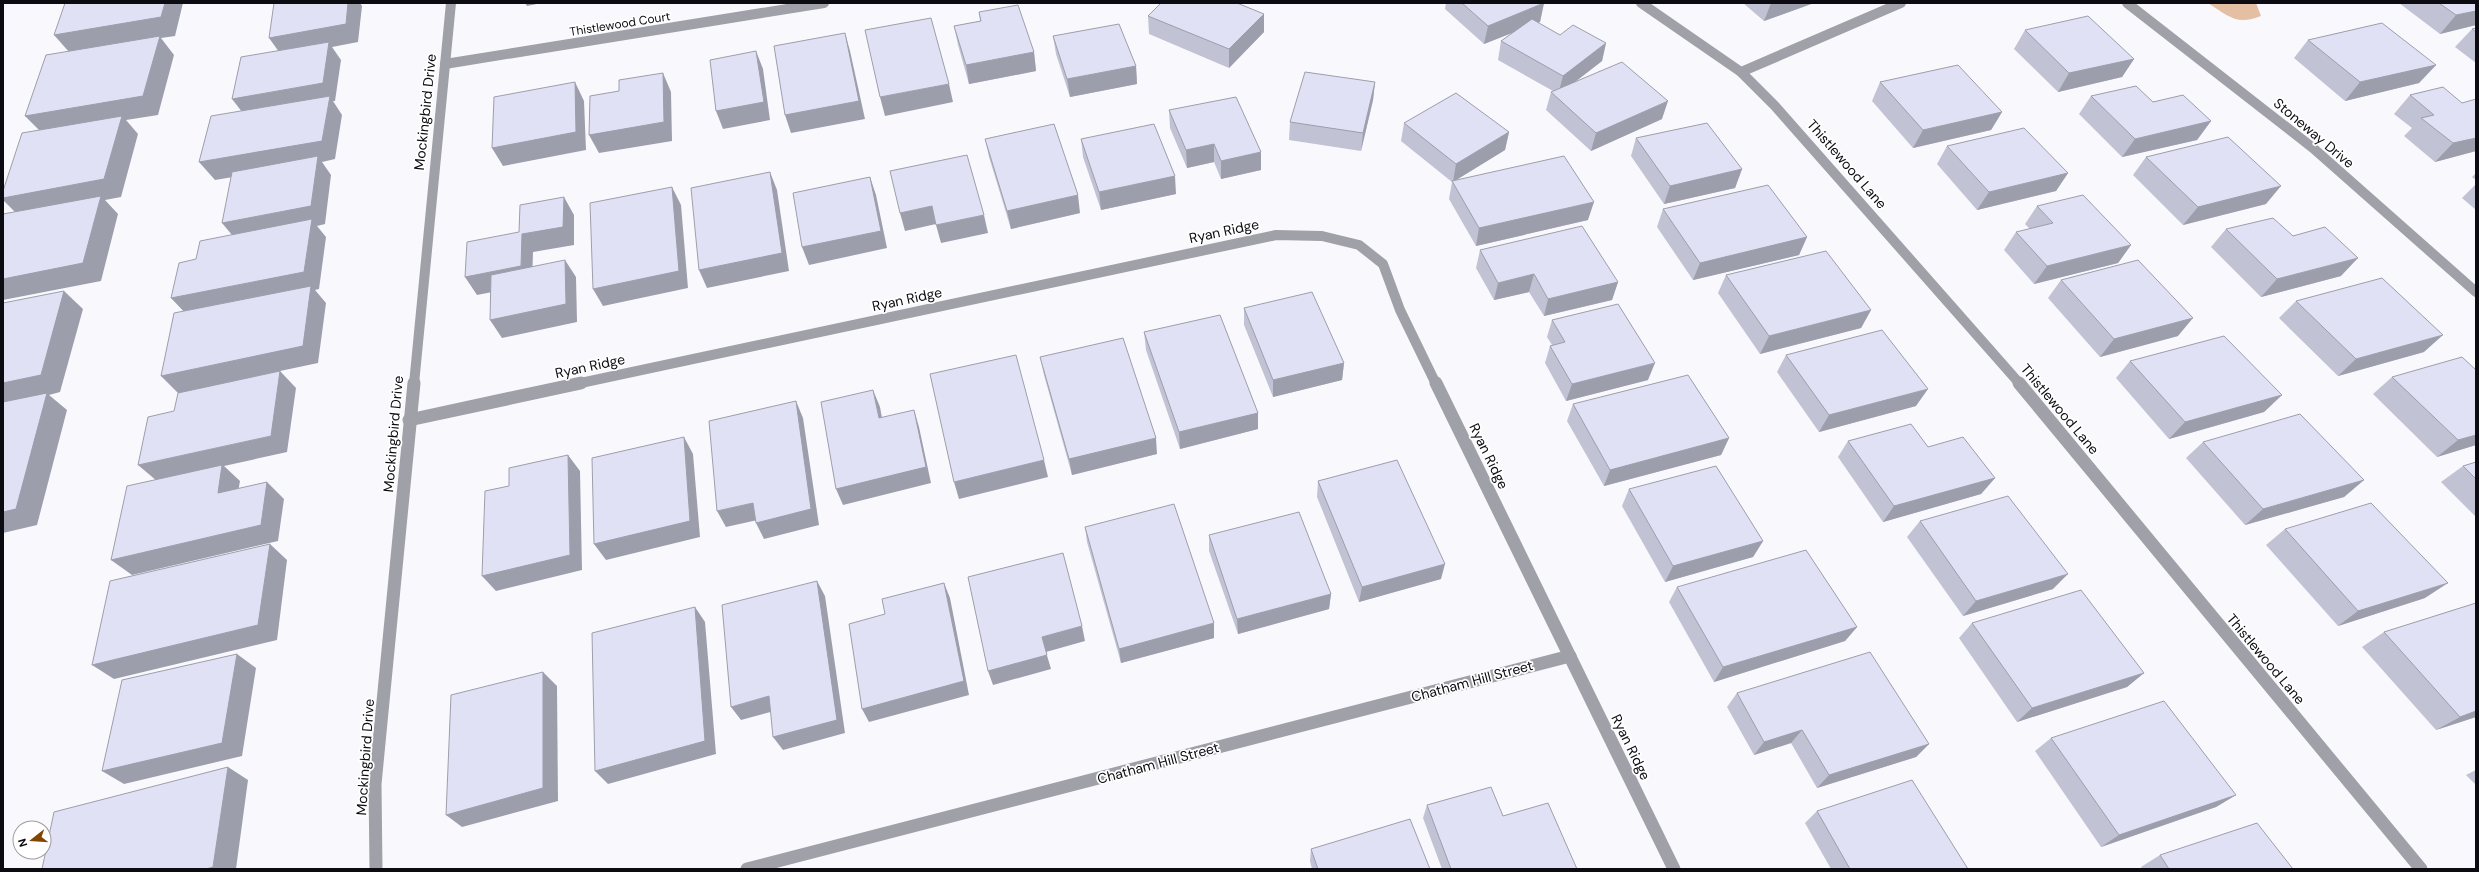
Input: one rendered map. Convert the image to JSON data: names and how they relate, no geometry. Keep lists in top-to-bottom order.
{
  "streets": {
    "street": [
      "Thistlewood Court",
      "Mockingbird Drive",
      "Stoneway Drive",
      "Thistlewood Lane",
      "Ryan Ridge",
      "Chatham Hill Street"
    ]
  },
  "crossings": [
    ["Thistlewood Court", "Mockingbird Drive"],
    ["Mockingbird Drive", "Ryan Ridge"],
    ["Ryan Ridge", "Chatham Hill Street"]
  ],
  "north": "left"
}
